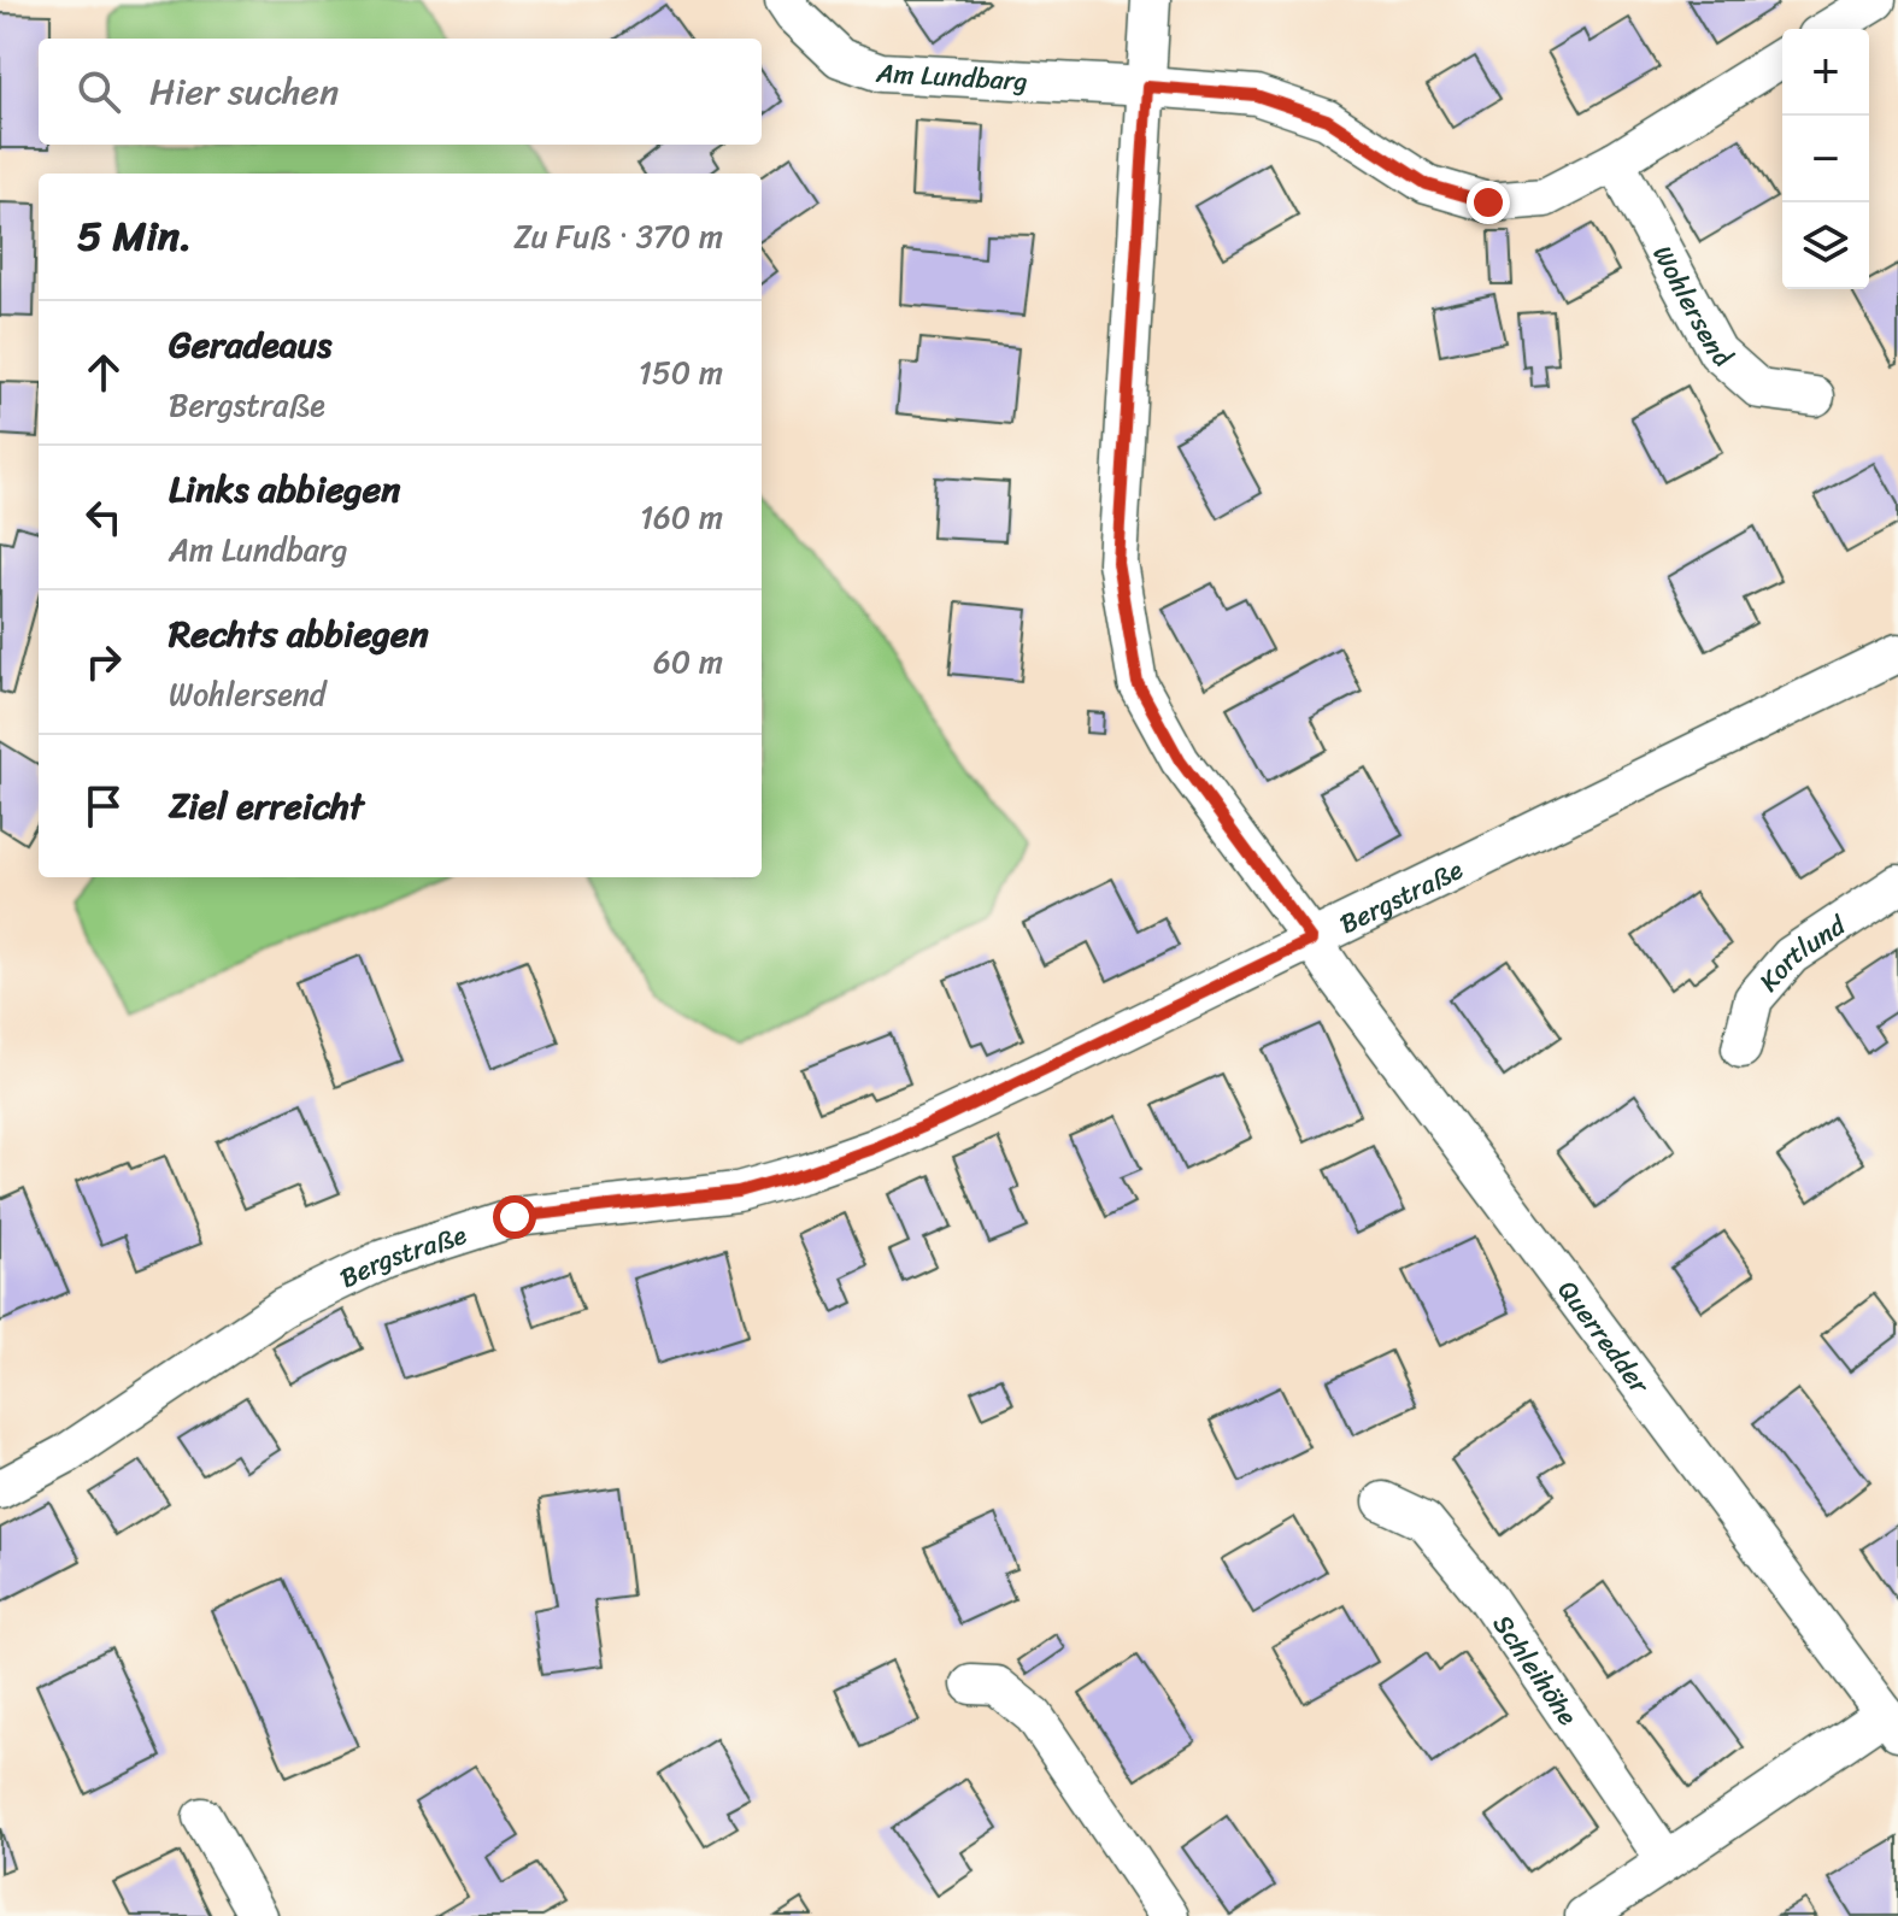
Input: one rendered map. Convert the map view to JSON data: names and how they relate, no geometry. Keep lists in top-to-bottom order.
{
  "streets": {
    "street": [
      "Am Lundbarg",
      "Wohlersend",
      "Bergstraße",
      "Kortlund",
      "Querredder",
      "Schleihöhe"
    ]
  },
  "crossings": [
    ["Bergstraße", "Querredder"]
  ],
  "page": {
    "map_buttons": ["+", "−"],
    "search": "Hier suchen",
    "heading": ["5 Min.", "Zu Fuß · 370 m"],
    "list": [
      ["Geradeaus", "Bergstraße", "150 m"],
      ["Links abbiegen", "Am Lundbarg", "160 m"],
      ["Rechts abbiegen", "Wohlersend", "60 m"],
      "Ziel erreicht"
    ]
  }
}
